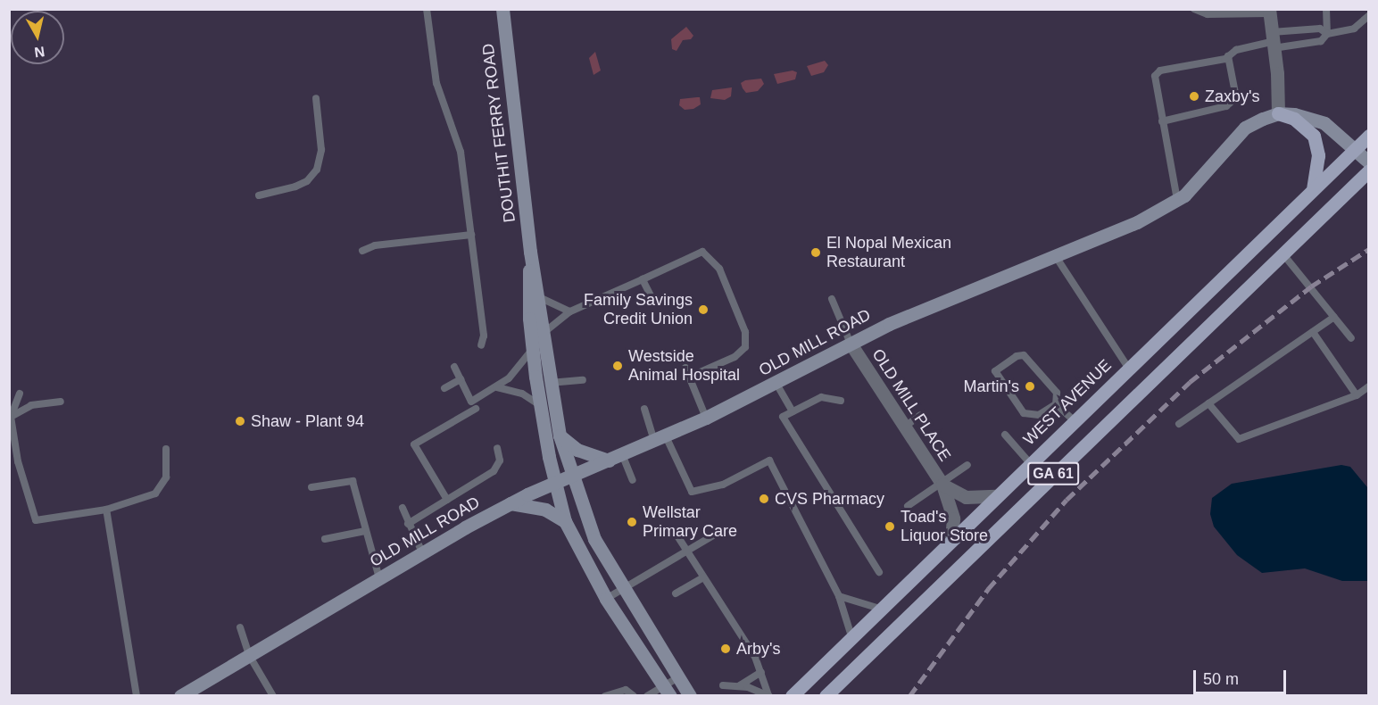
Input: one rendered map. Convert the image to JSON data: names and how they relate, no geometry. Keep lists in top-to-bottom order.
{
  "streets": {
    "main road": ["WEST AVENUE", "GA 61"],
    "street": ["DOUTHIT FERRY ROAD", "OLD MILL ROAD", "OLD MILL PLACE"]
  },
  "crossings": [
    ["DOUTHIT FERRY ROAD", "OLD MILL ROAD"],
    ["OLD MILL ROAD", "OLD MILL PLACE"],
    ["WEST AVENUE", "OLD MILL PLACE"]
  ],
  "places": [
    "Zaxby's",
    "El Nopal Mexican Restaurant",
    "Family Savings Credit Union",
    "Westside Animal Hospital",
    "Martin's",
    "Shaw - Plant 94",
    "CVS Pharmacy",
    "Wellstar Primary Care",
    "Toad's Liquor Store",
    "Arby's"
  ],
  "scale_bar": "50 m",
  "north": "bottom"
}
